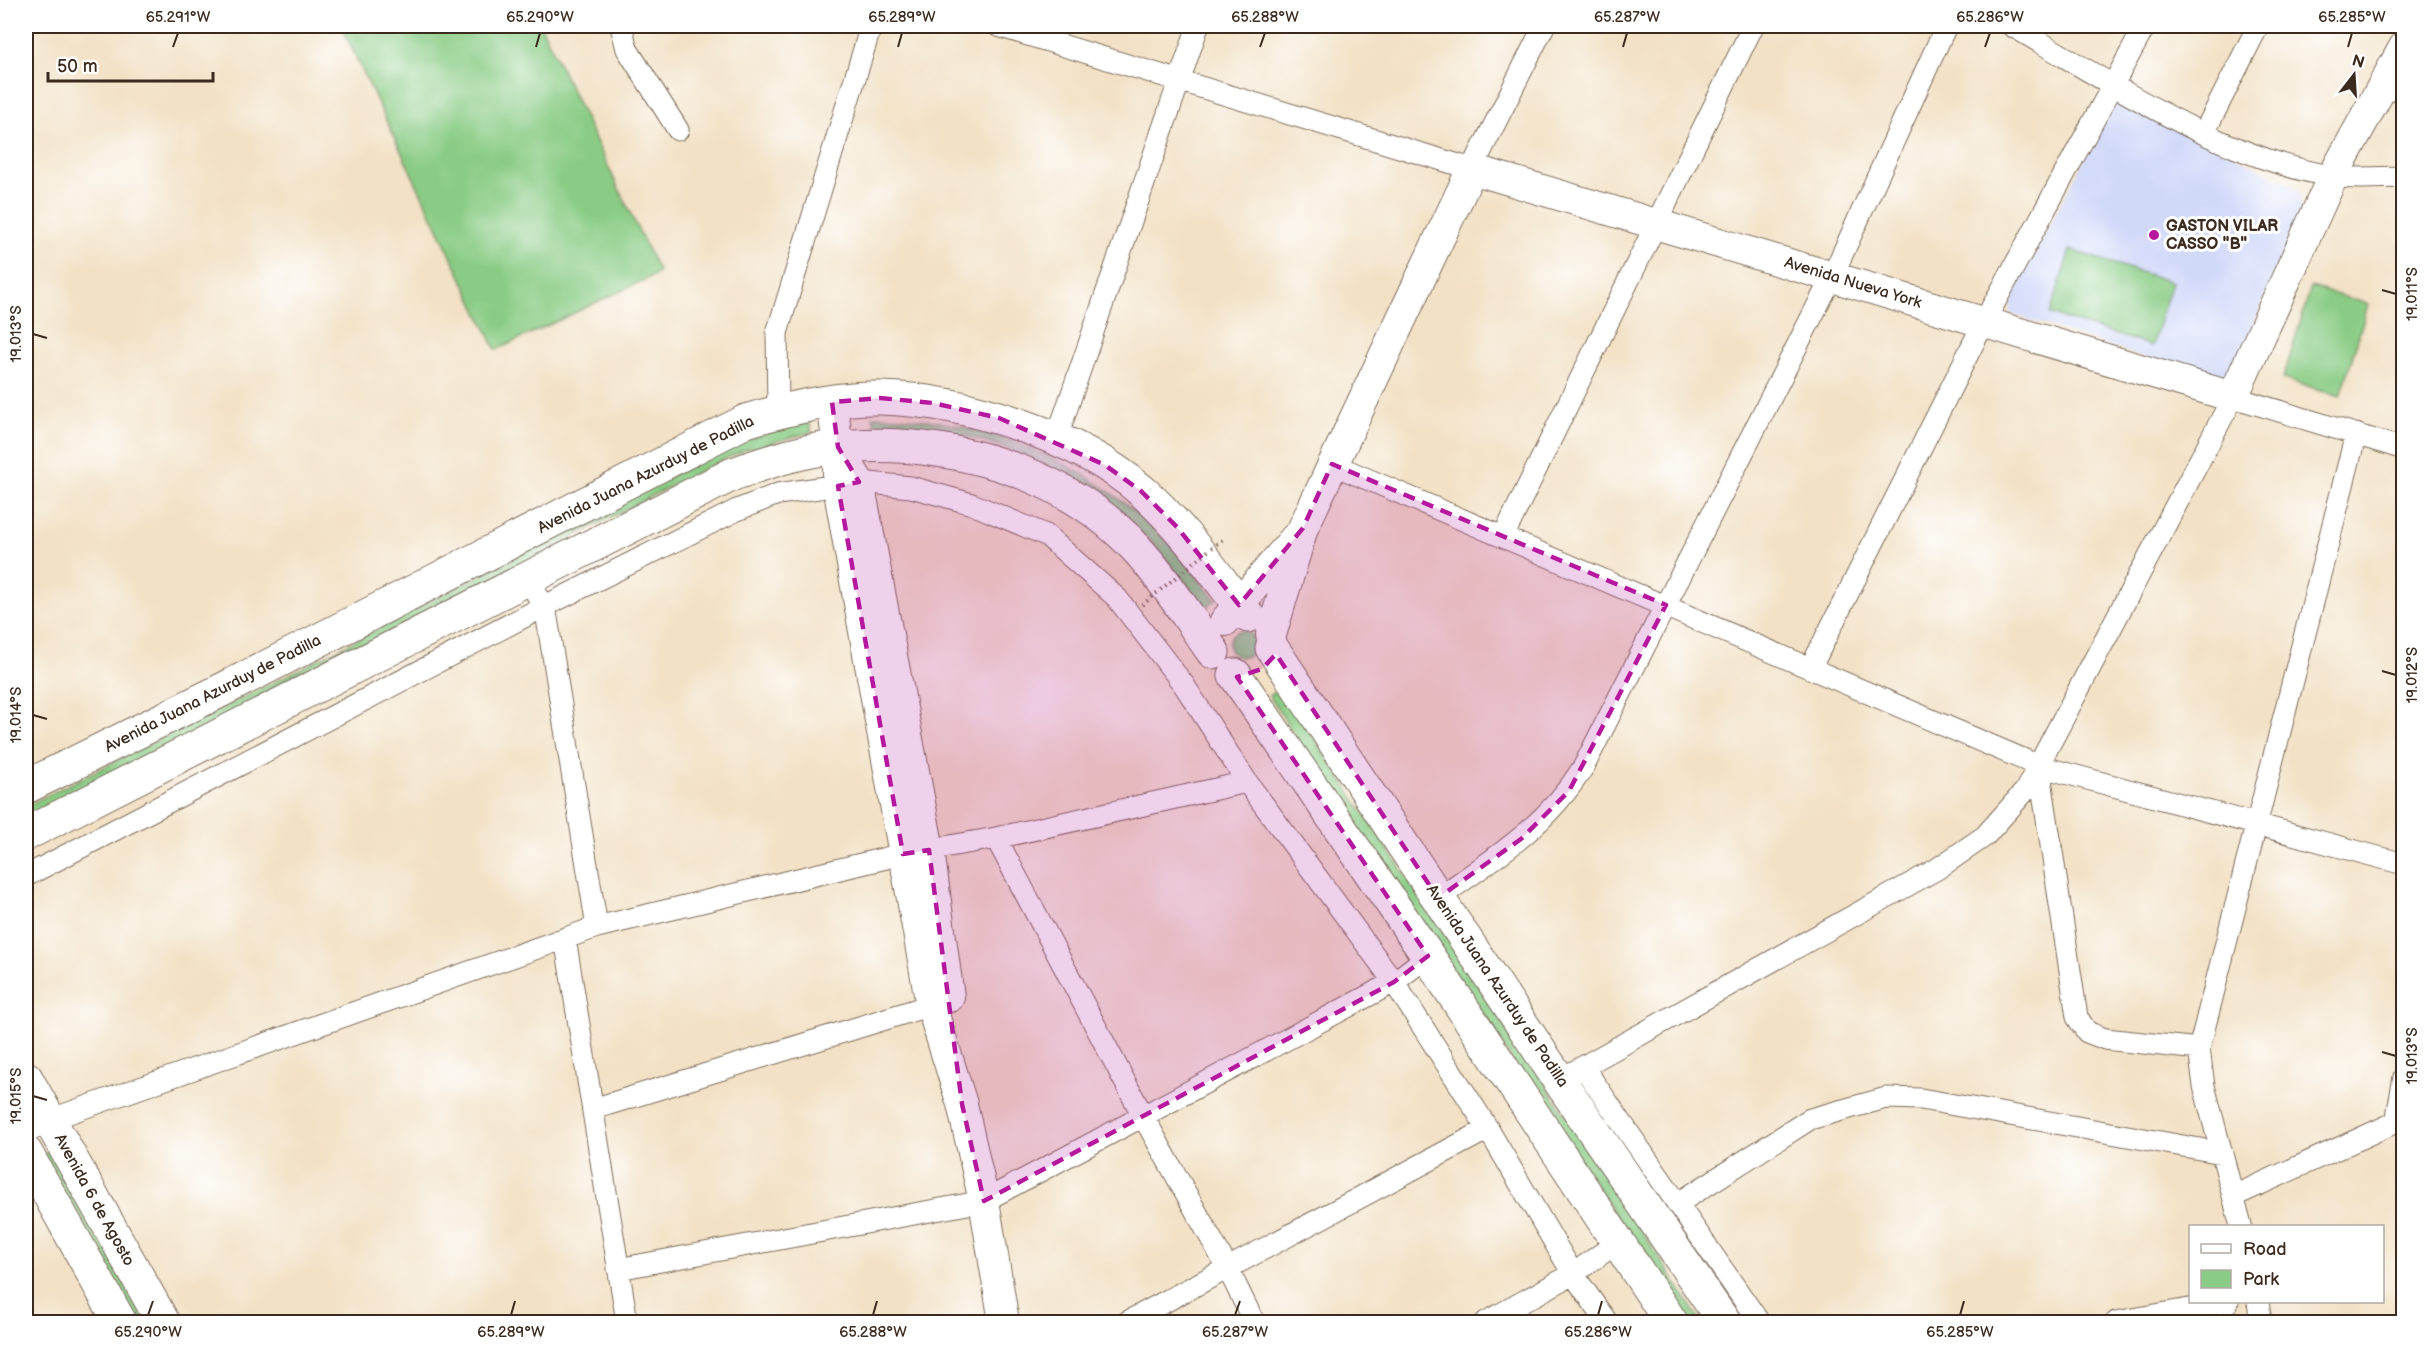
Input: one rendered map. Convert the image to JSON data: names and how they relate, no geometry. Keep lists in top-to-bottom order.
{
  "streets": {
    "highway": ["Avenida Juana Azurduy de Padilla", "Avenida 6 de Agosto"],
    "street": ["Avenida Nueva York"]
  },
  "places": ["GASTON VILAR CASSO \"B\""],
  "legend": ["Road", "Park"],
  "scale_bar": "50 m",
  "north": "top",
  "coordinates": [
    "65.291°W",
    "65.290°W",
    "65.289°W",
    "65.288°W",
    "65.287°W",
    "65.286°W",
    "65.285°W",
    "19.011°S",
    "19.013°S",
    "19.012°S",
    "19.014°S",
    "19.015°S"
  ]
}
